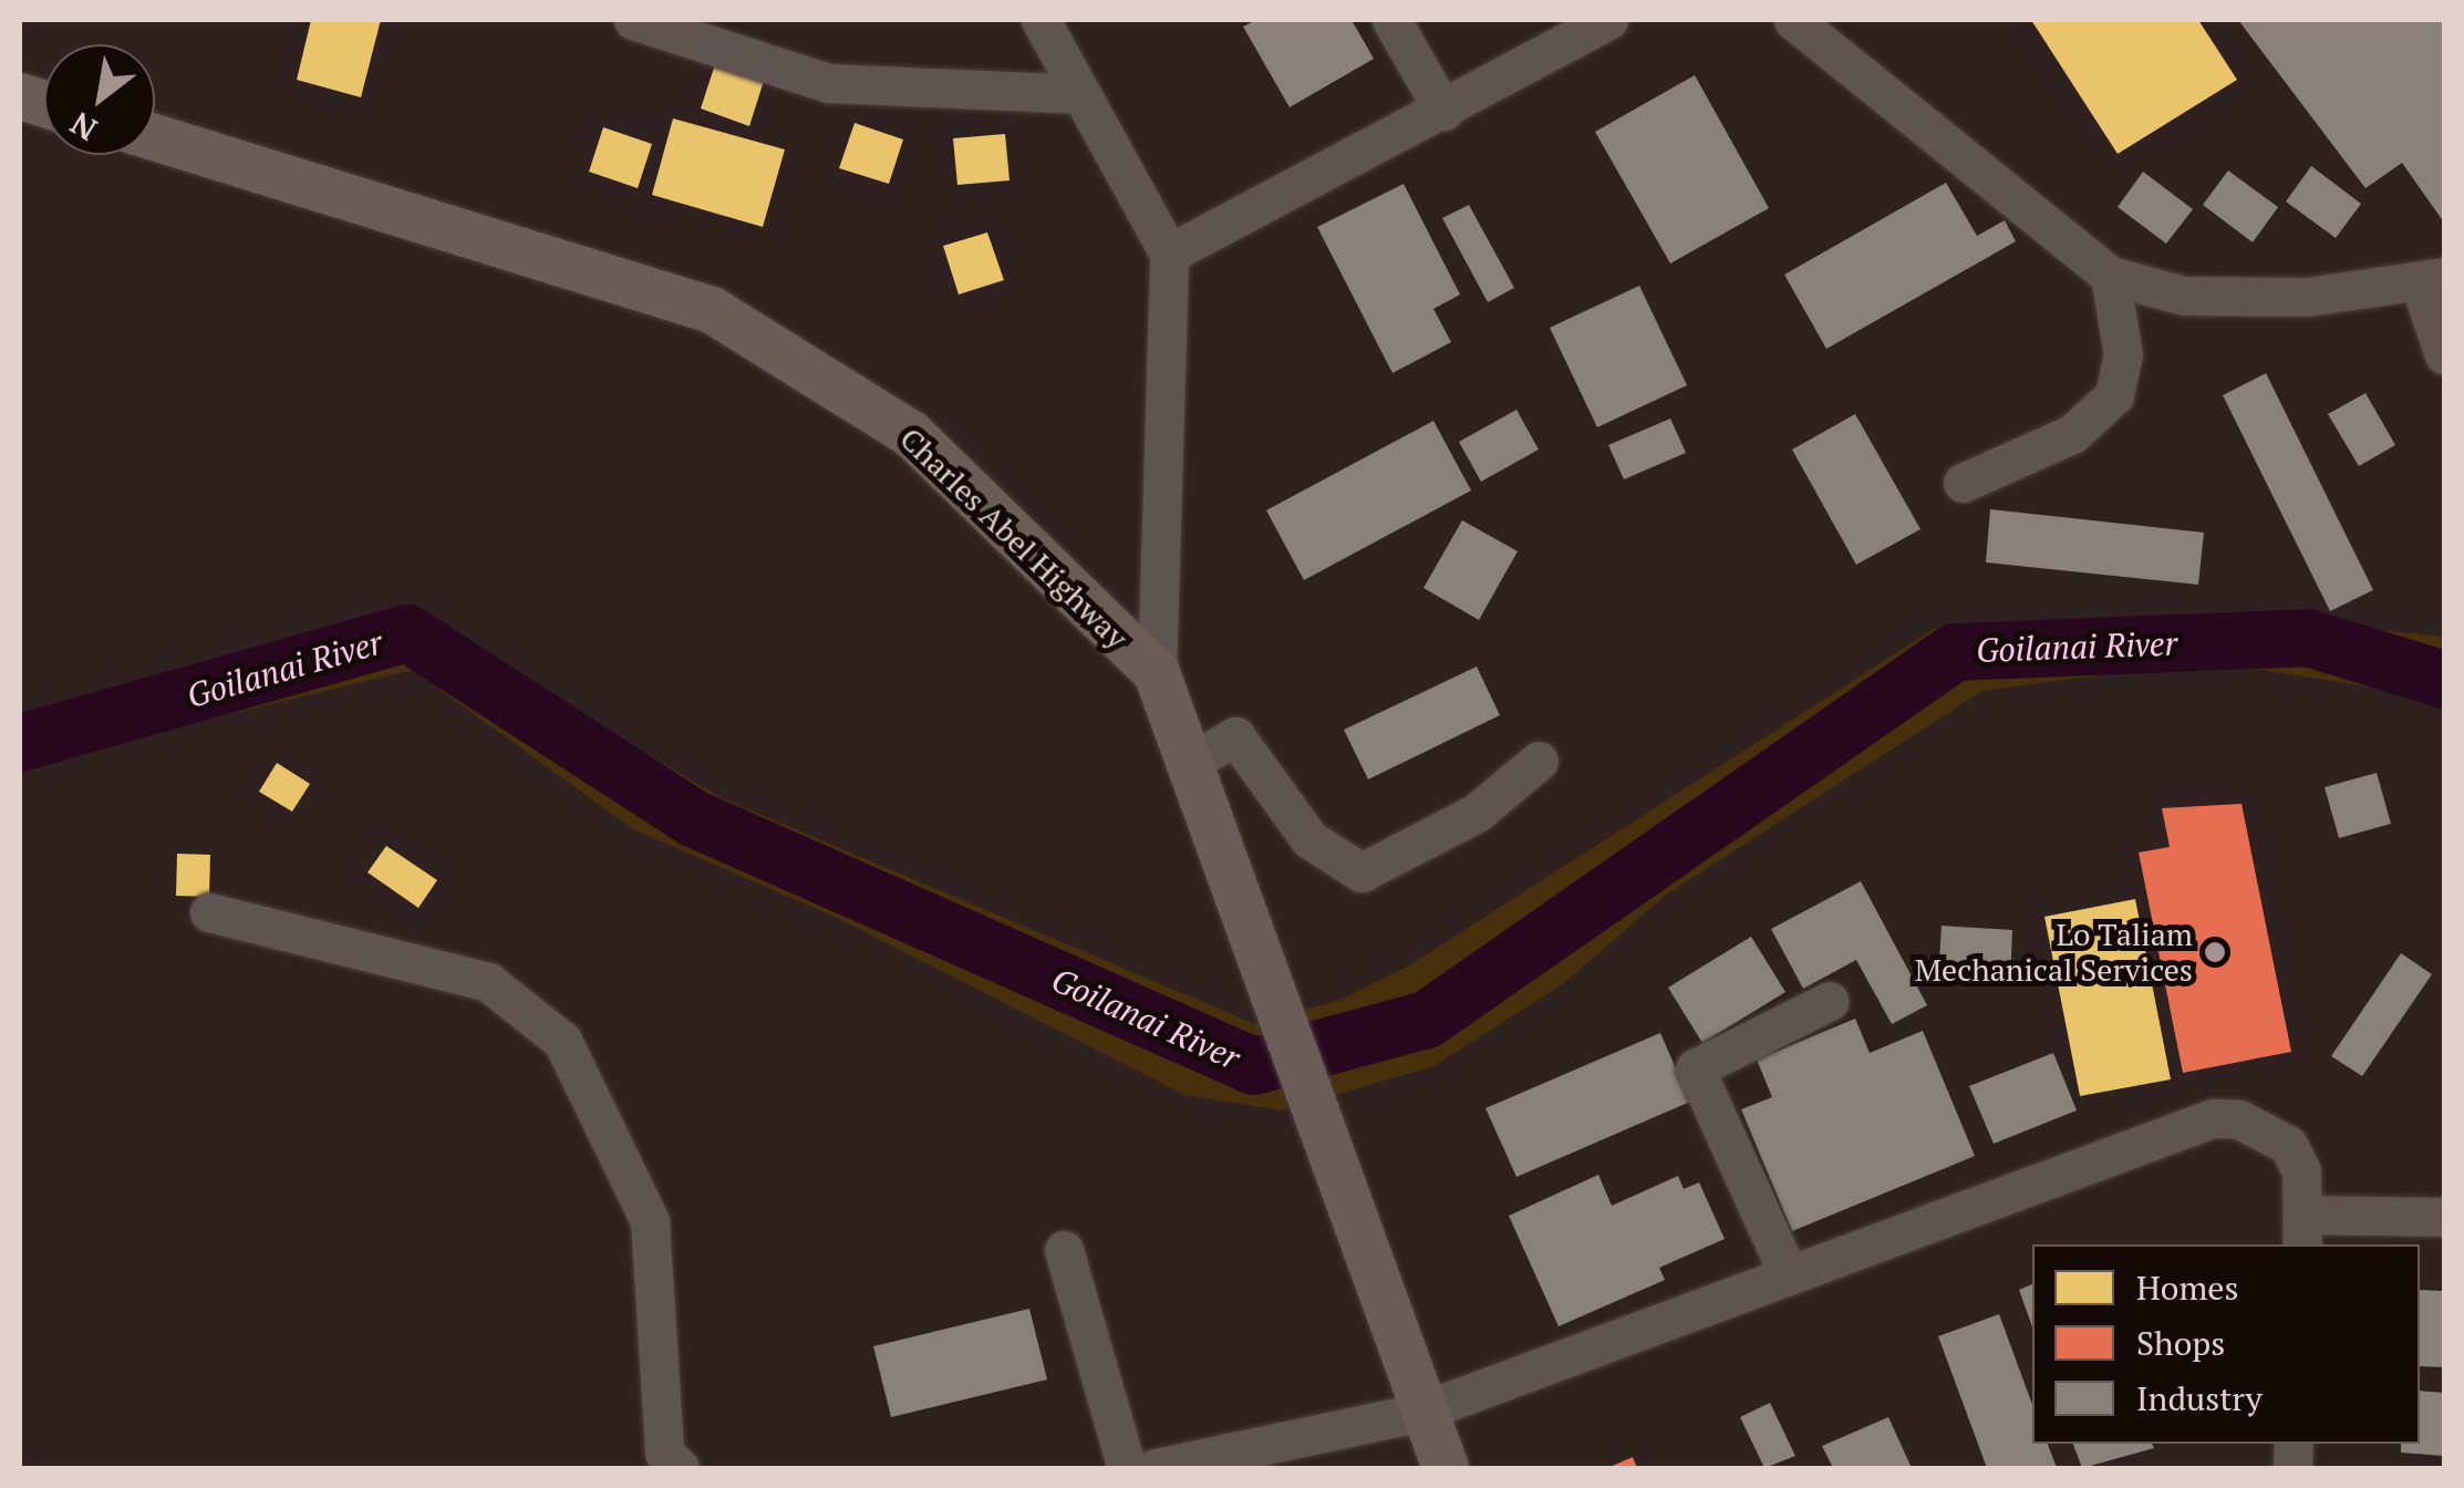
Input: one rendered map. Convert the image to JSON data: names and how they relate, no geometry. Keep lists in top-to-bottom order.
{
  "streets": {
    "main road": ["Charles Abel Highway"]
  },
  "water": ["Goilanai River"],
  "places": ["Lo Taliam Mechanical Services"],
  "legend": ["Homes", "Shops", "Industry"],
  "north": "bottom left"
}
